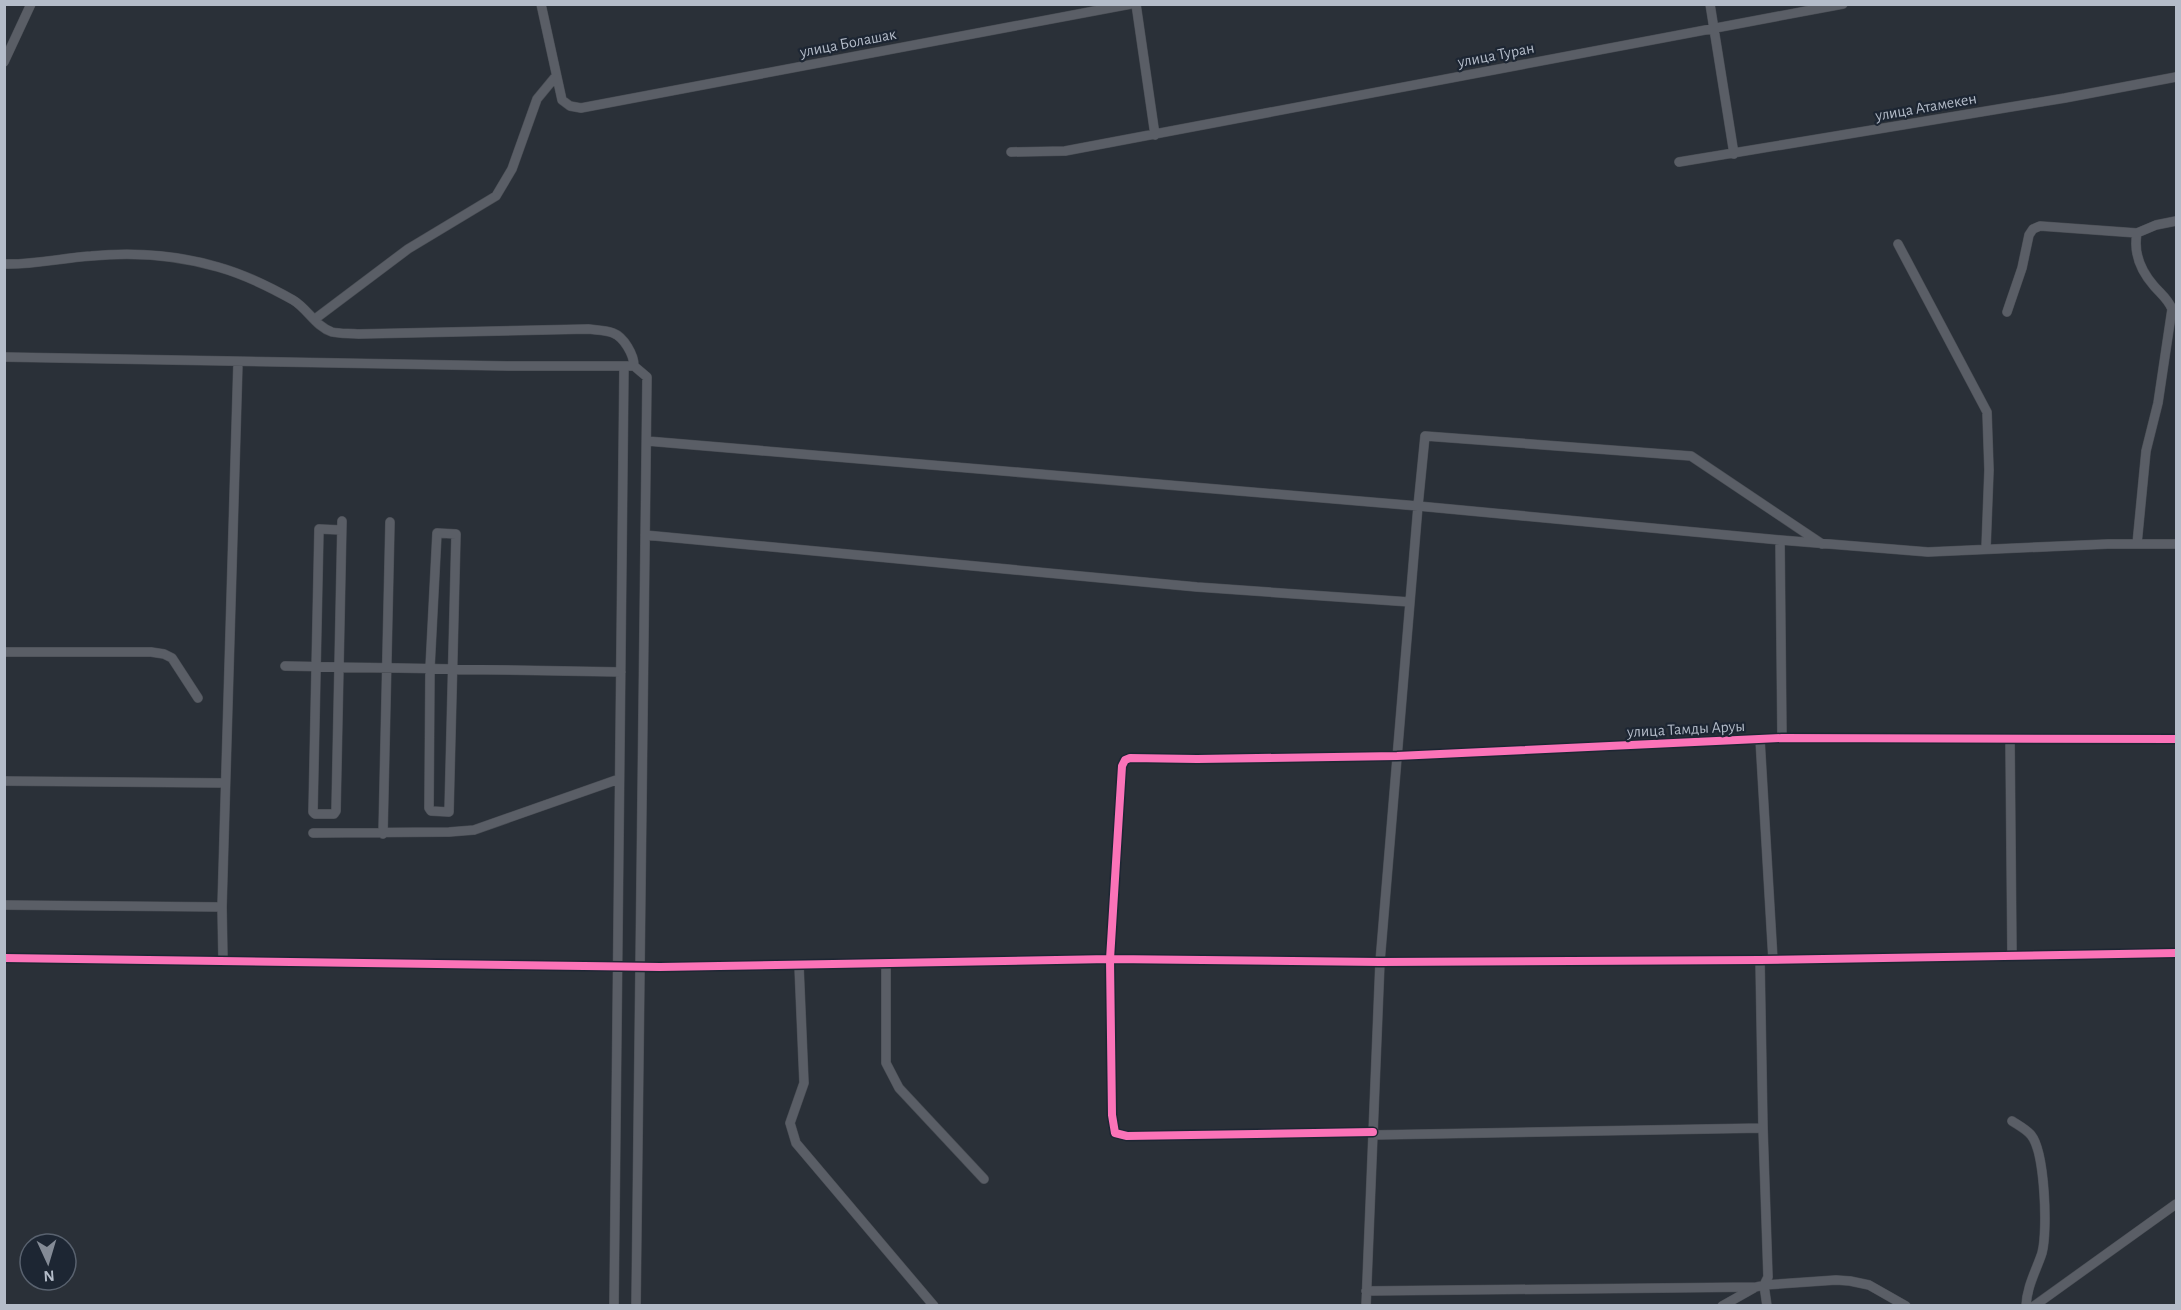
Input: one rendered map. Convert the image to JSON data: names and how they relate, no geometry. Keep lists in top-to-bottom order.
{
  "streets": {
    "street": [
      "улица Болашак",
      "улица Туран",
      "улица Атамекен",
      "улица Тамды Аруы"
    ]
  },
  "north": "bottom"
}
